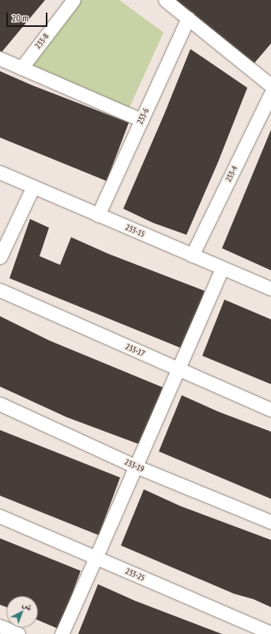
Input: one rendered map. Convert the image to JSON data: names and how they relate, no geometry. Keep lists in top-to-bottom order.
{
  "streets": {
    "street": [
      "233-8",
      "233-6",
      "233-4",
      "233-15",
      "233-17",
      "233-19",
      "233-25"
    ]
  },
  "crossings": [
    ["233-6", "233-15"],
    ["233-4", "233-15"]
  ],
  "scale_bar": "20 m",
  "north": "top right"
}
